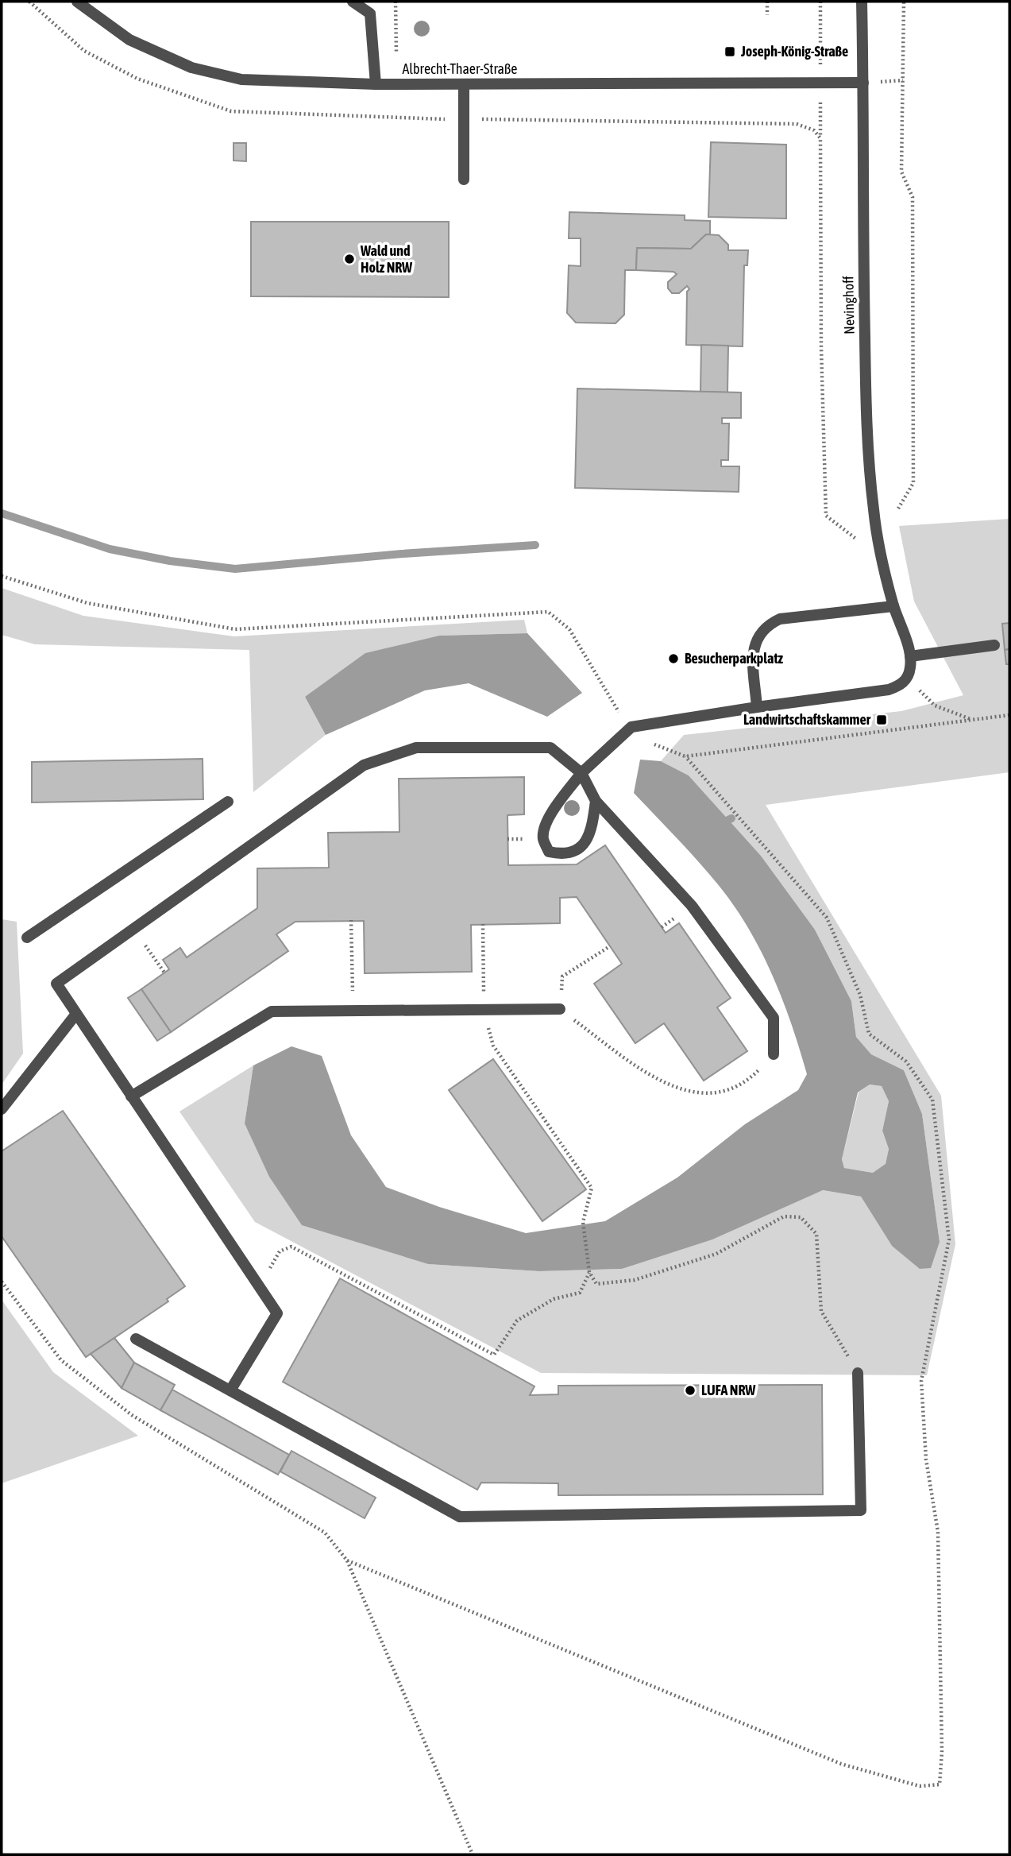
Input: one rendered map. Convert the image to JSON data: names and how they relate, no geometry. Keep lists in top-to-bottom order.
{
  "streets": {
    "street": ["Albrecht-Thaer-Straße", "Nevinghoff"]
  },
  "crossings": [
    ["Albrecht-Thaer-Straße", "Nevinghoff"]
  ],
  "places": {
    "transit": ["Joseph-König-Straße", "Landwirtschaftskammer"],
    "other": ["Wald und Holz NRW", "Besucherparkplatz", "LUFA NRW"]
  }
}
